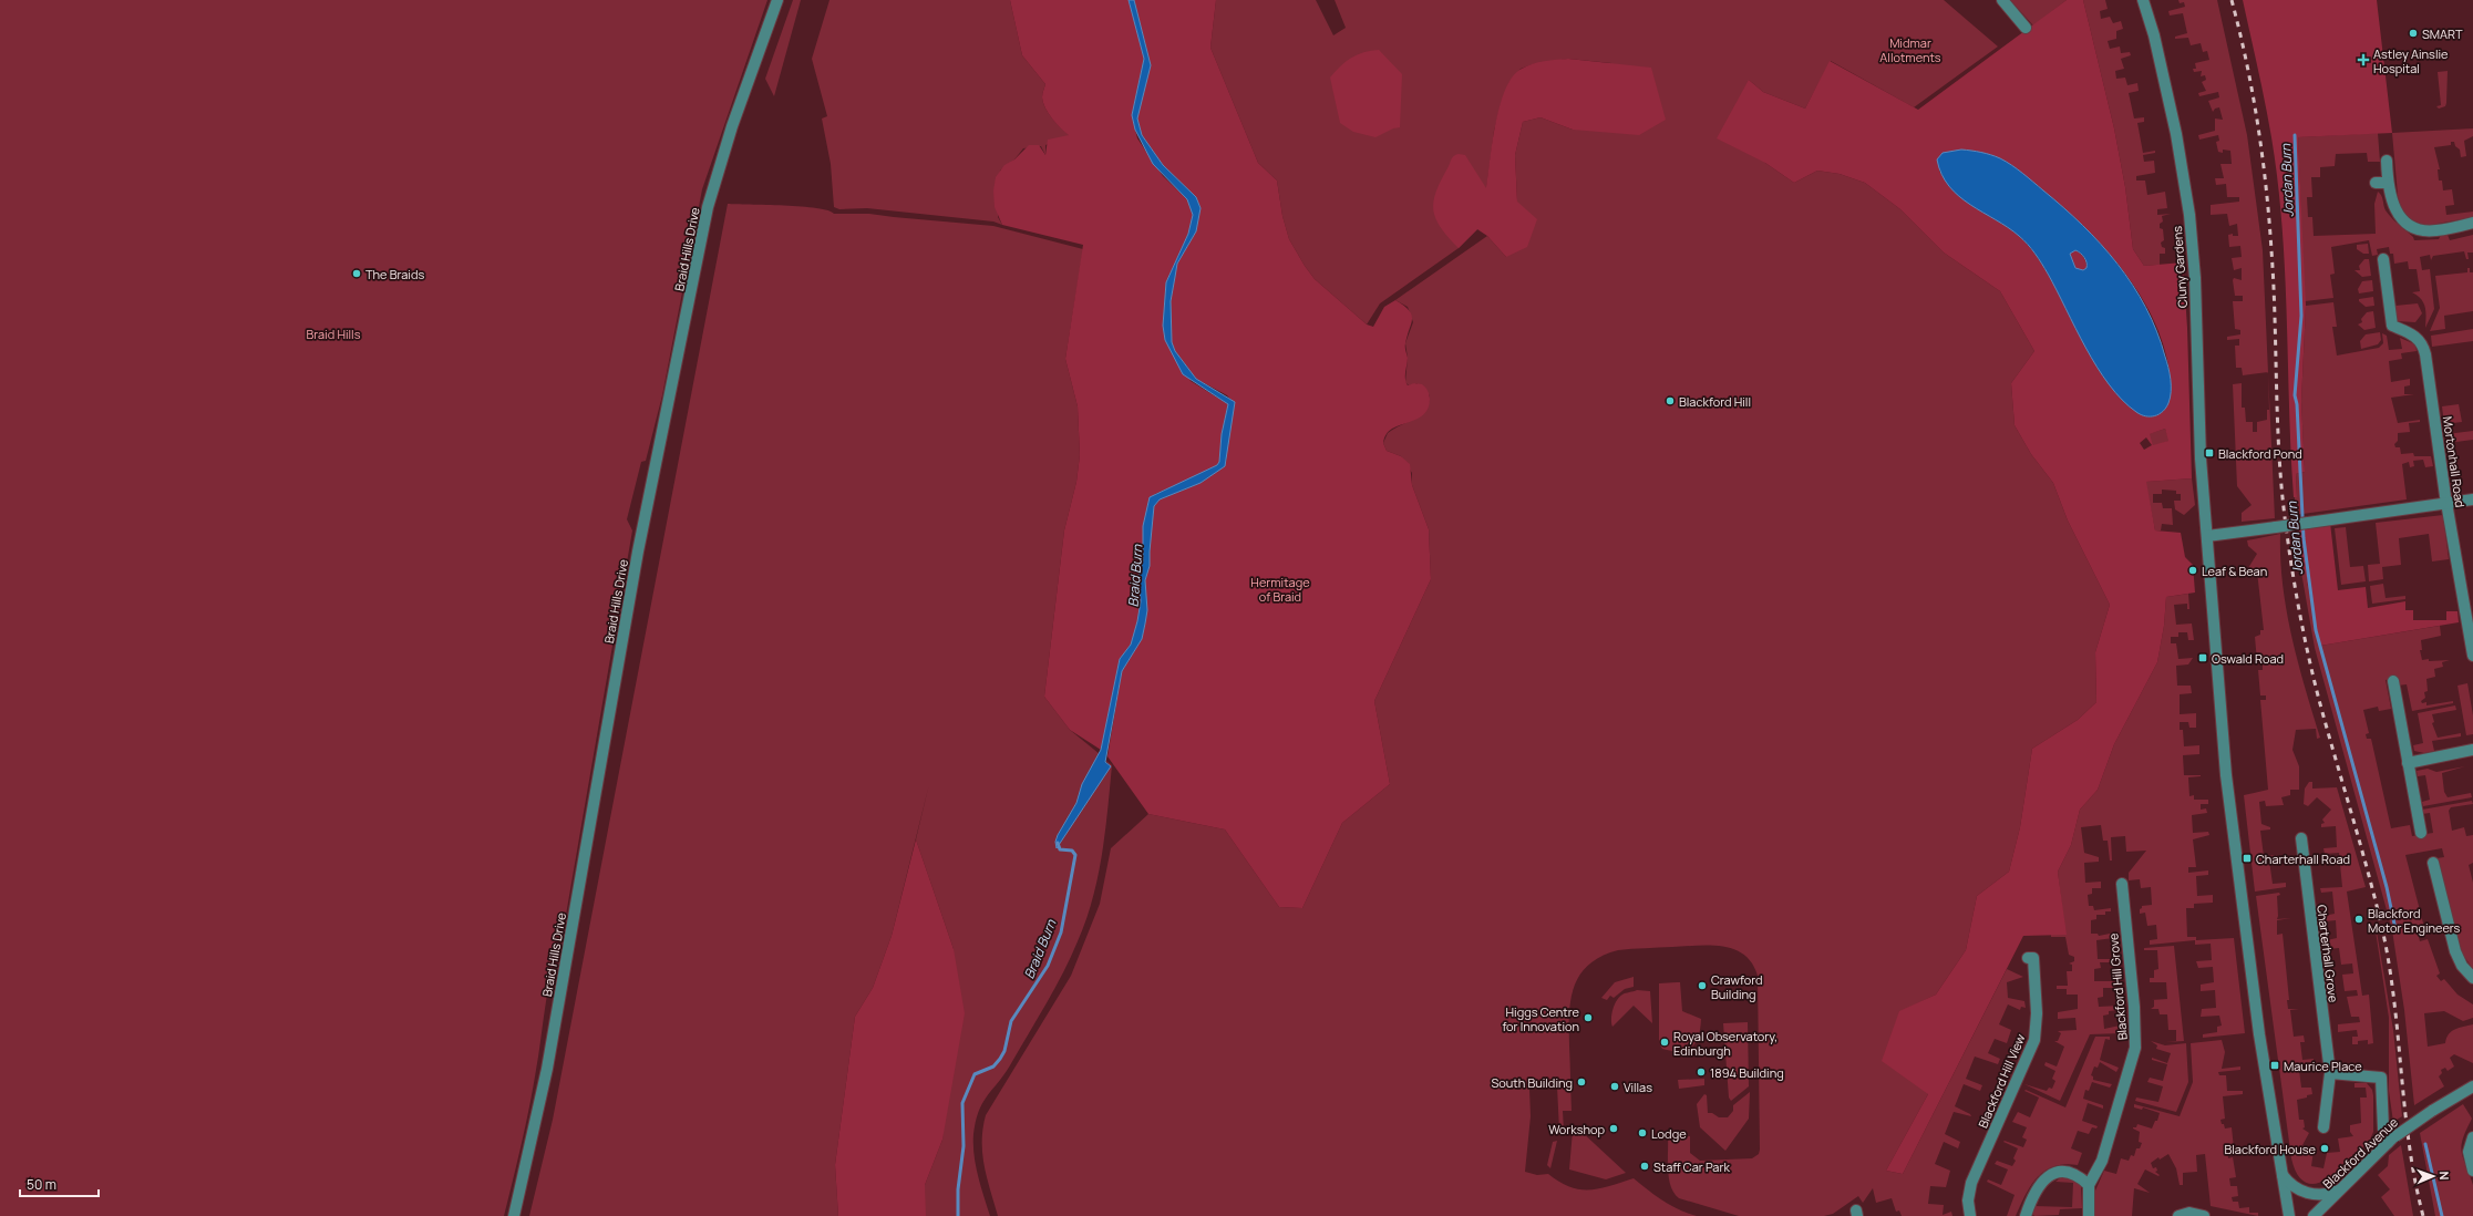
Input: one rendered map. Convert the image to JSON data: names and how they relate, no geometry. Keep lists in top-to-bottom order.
{
  "streets": {
    "street": [
      "Braid Hills Drive",
      "Cluny Gardens",
      "Mortonhall Road",
      "Charterhall Grove",
      "Blackford Hill Grove",
      "Blackford Hill View",
      "Blackford Avenue"
    ]
  },
  "water": ["Jordan Burn", "Braid Burn"],
  "parks": ["Midmar Allotments", "Braid Hills", "Hermitage of Braid"],
  "places": {
    "other": [
      "SMART",
      "The Braids",
      "Blackford Hill",
      "Leaf & Bean",
      "Blackford Motor Engineers",
      "Crawford Building",
      "Higgs Centre for Innovation",
      "Royal Observatory, Edinburgh",
      "1894 Building",
      "South Building",
      "Villas",
      "Workshop",
      "Lodge",
      "Blackford House",
      "Staff Car Park"
    ],
    "health": ["Astley Ainslie Hospital"],
    "transit": [
      "Blackford Pond",
      "Oswald Road",
      "Charterhall Road",
      "Maurice Place"
    ]
  },
  "scale_bar": "50 m",
  "north": "right"
}
